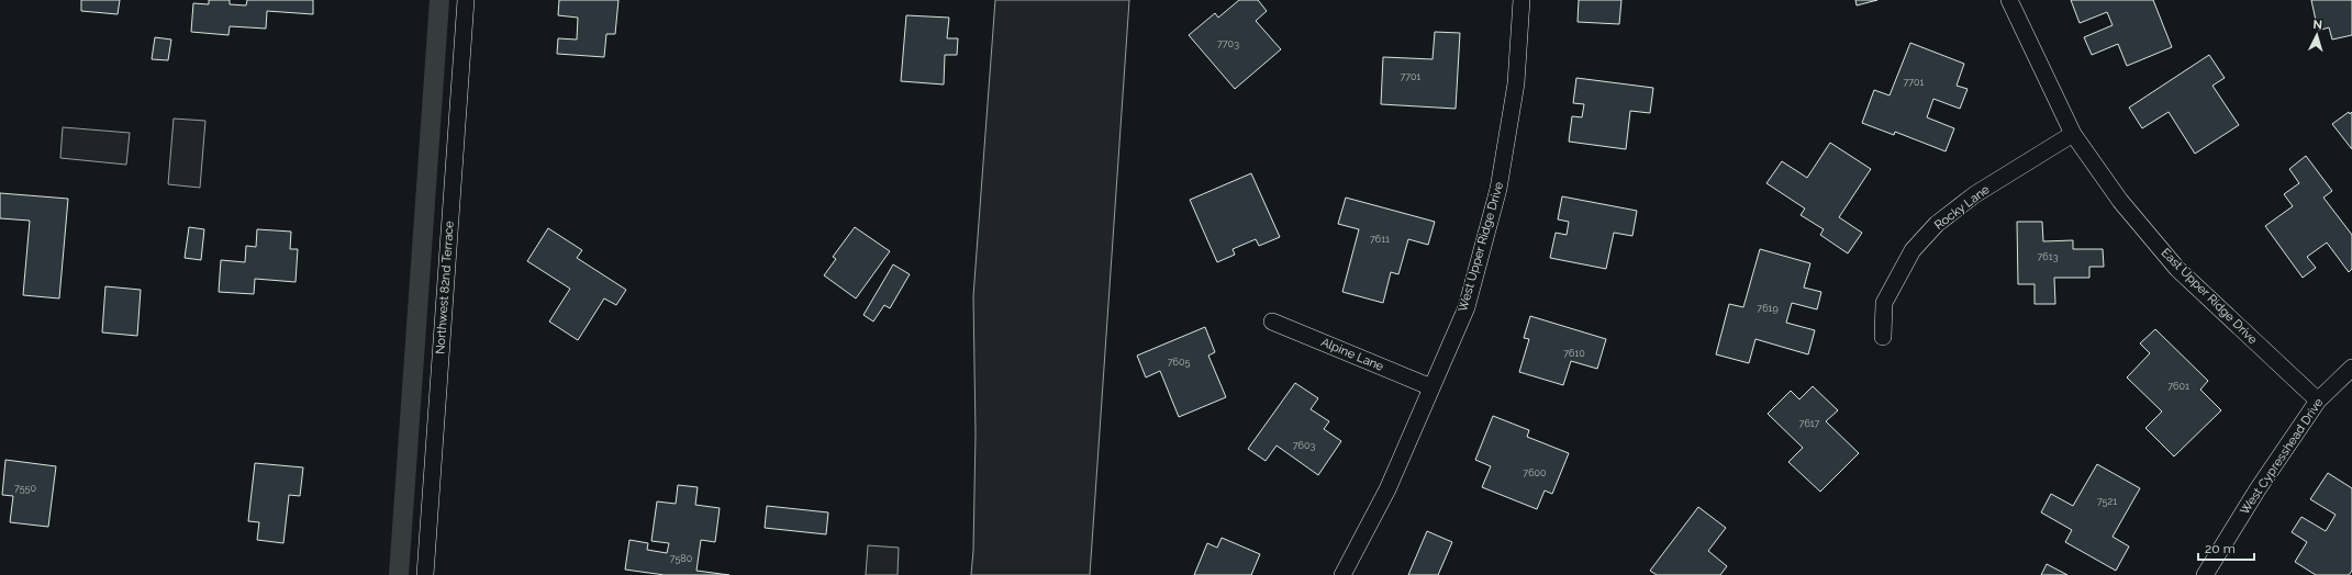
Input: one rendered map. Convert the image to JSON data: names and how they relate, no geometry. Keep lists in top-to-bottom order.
{
  "streets": {
    "street": [
      "Rocky Lane",
      "West Upper Ridge Drive",
      "Northwest 82nd Terrace",
      "East Upper Ridge Drive",
      "Alpine Lane",
      "West Cypresshead Drive"
    ]
  },
  "crossings": [
    ["Rocky Lane", "East Upper Ridge Drive"],
    ["West Upper Ridge Drive", "Alpine Lane"],
    ["East Upper Ridge Drive", "West Cypresshead Drive"]
  ],
  "house_numbers": [
    "7703",
    "7701",
    "7701",
    "7611",
    "7613",
    "7619",
    "7610",
    "7605",
    "7601",
    "7617",
    "7603",
    "7600",
    "7550",
    "7521",
    "7580"
  ],
  "scale_bar": "20 m",
  "north": "top"
}
